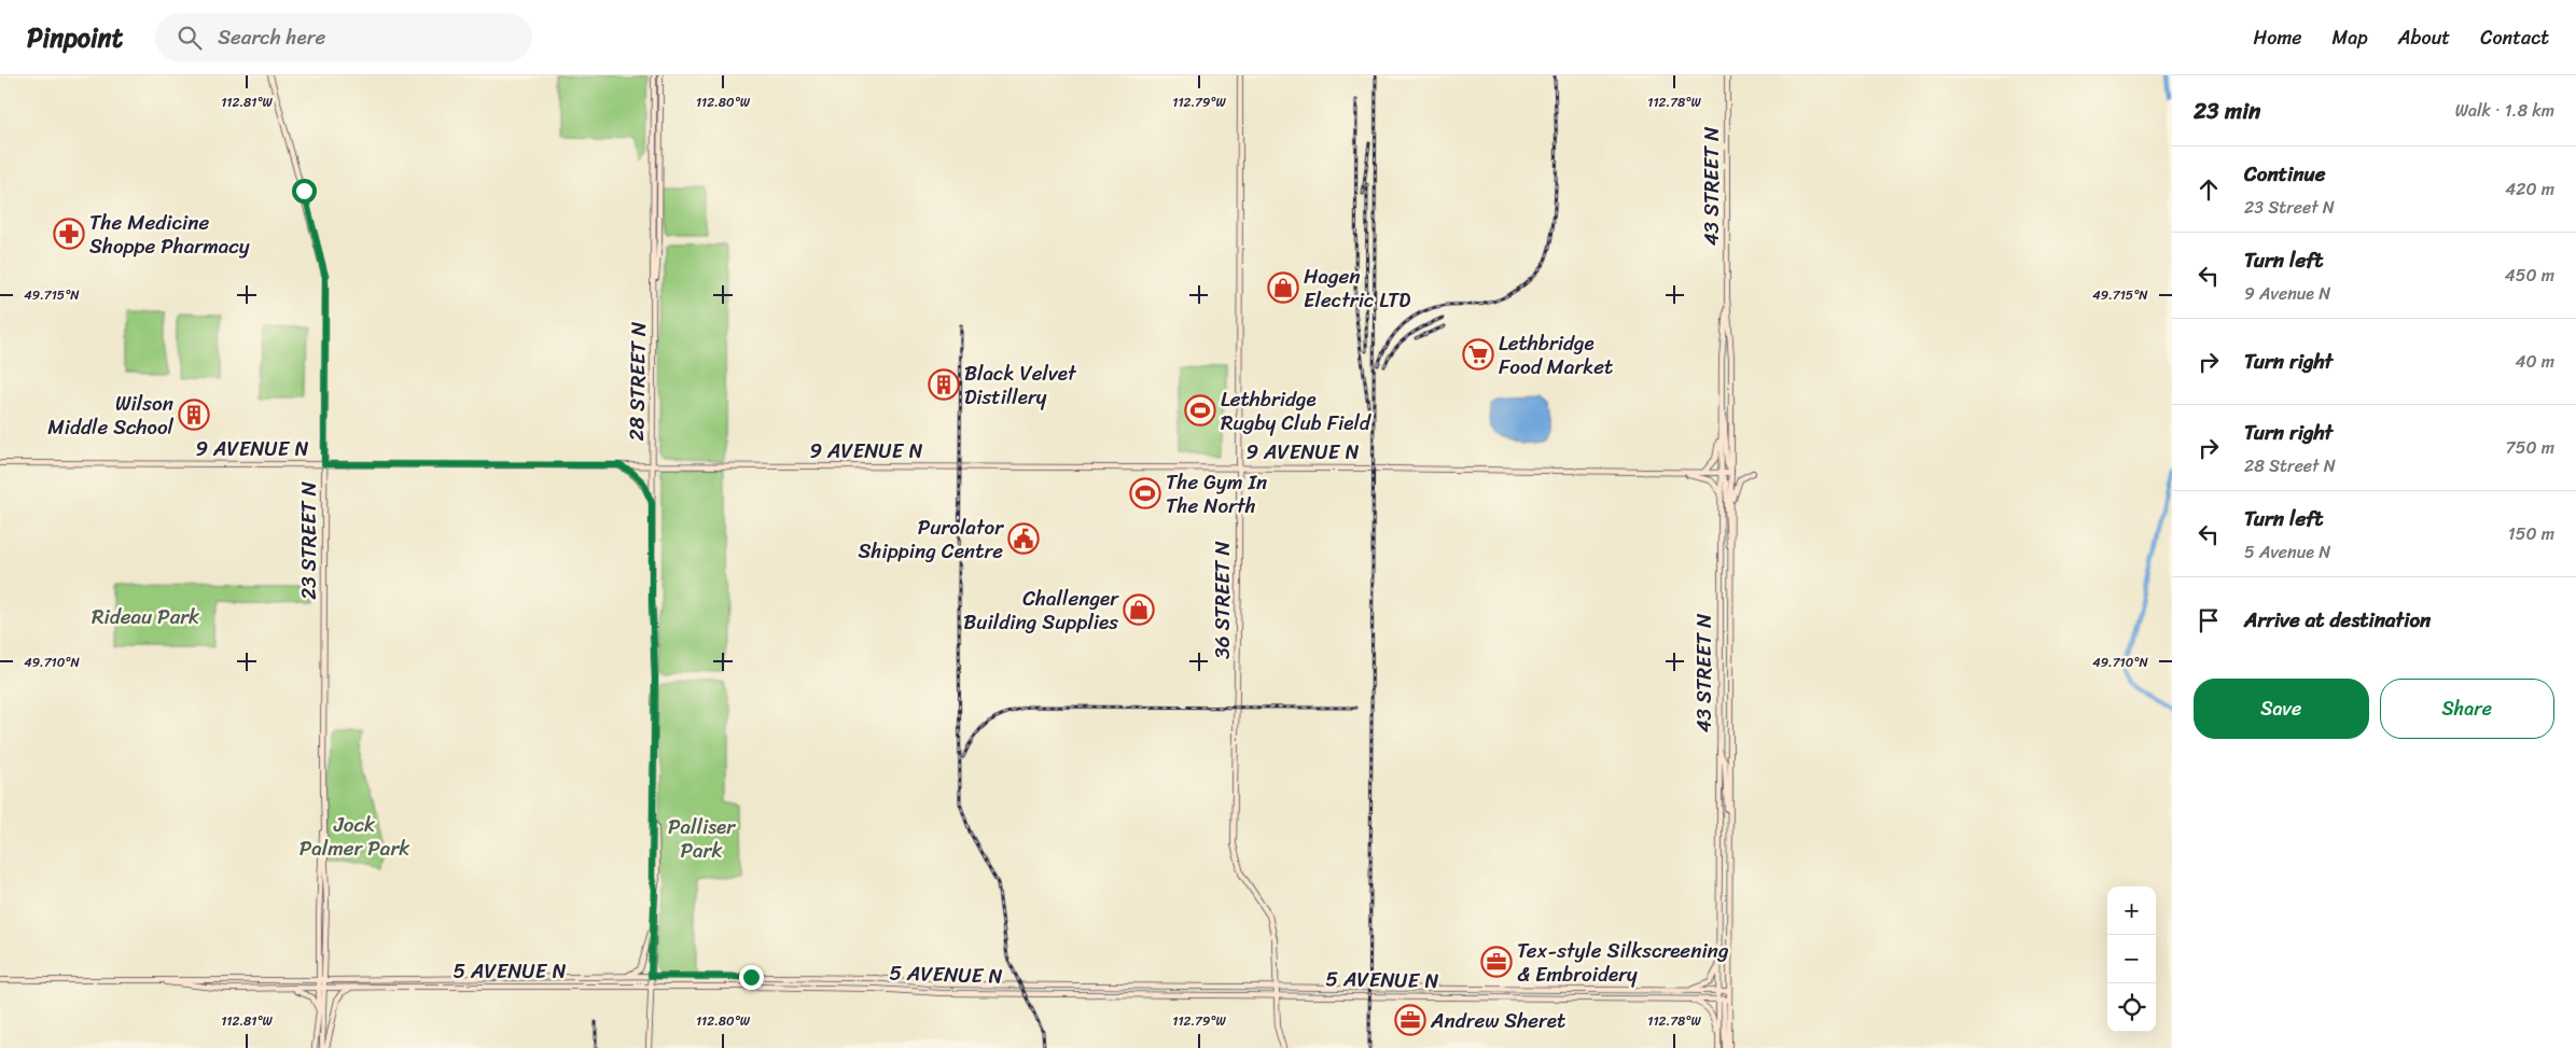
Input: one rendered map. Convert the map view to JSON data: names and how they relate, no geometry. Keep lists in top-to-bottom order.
{
  "streets": {
    "main road": [
      "43 STREET N",
      "28 STREET N",
      "9 AVENUE N",
      "23 STREET N",
      "36 STREET N",
      "5 AVENUE N"
    ]
  },
  "crossings": [
    ["43 STREET N", "9 AVENUE N"],
    ["43 STREET N", "5 AVENUE N"],
    ["28 STREET N", "9 AVENUE N"],
    ["28 STREET N", "5 AVENUE N"],
    ["9 AVENUE N", "23 STREET N"],
    ["9 AVENUE N", "36 STREET N"],
    ["23 STREET N", "5 AVENUE N"],
    ["36 STREET N", "5 AVENUE N"]
  ],
  "parks": ["Rideau Park", "Jock Palmer Park", "Palliser Park"],
  "places": {
    "pharmacy": ["The Medicine Shoppe Pharmacy"],
    "shop": ["Hagen Electric LTD", "Challenger Building Supplies"],
    "supermarket": ["Lethbridge Food Market"],
    "building": ["Black Velvet Distillery", "Wilson Middle School"],
    "sports": ["Lethbridge Rugby Club Field", "The Gym In The North"],
    "public building": ["Purolator Shipping Centre"],
    "office": ["Tex-style Silkscreening & Embroidery", "Andrew Sheret"]
  },
  "page": {
    "header": "Pinpoint",
    "search": "Search here",
    "nav": [
      "Home",
      "Map",
      "About",
      "Contact"
    ],
    "heading": ["23 min", "Walk · 1.8 km"],
    "list": [
      ["Continue", "23 Street N", "420 m"],
      ["Turn left", "9 Avenue N", "450 m"],
      ["Turn right", "40 m"],
      ["Turn right", "28 Street N", "750 m"],
      ["Turn left", "5 Avenue N", "150 m"],
      "Arrive at destination"
    ],
    "buttons": ["Save", "Share"],
    "map_buttons": ["+", "−"]
  },
  "coordinates": [
    "112.81°W",
    "112.80°W",
    "112.79°W",
    "112.78°W",
    "49.715°N",
    "49.710°N"
  ]
}
